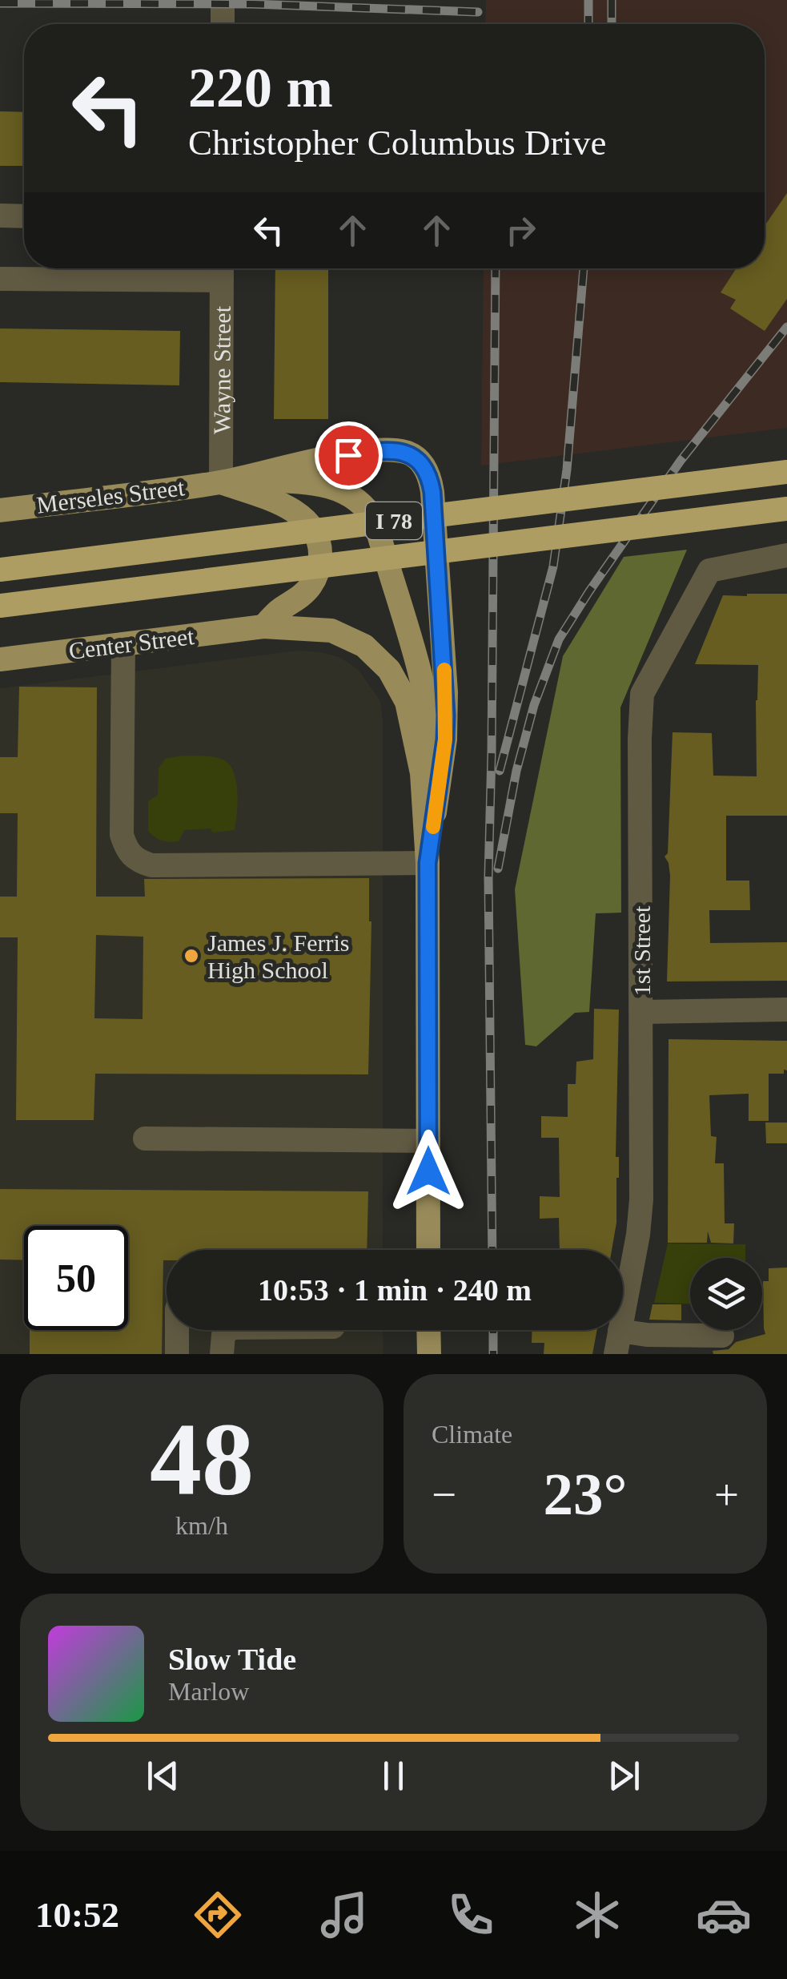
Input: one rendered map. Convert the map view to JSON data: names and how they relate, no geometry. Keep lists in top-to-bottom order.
{
  "streets": {
    "highway": ["I 78"],
    "main road": ["Merseles Street", "Center Street"],
    "street": ["Wayne Street", "1st Street"]
  },
  "crossings": [
    ["Wayne Street", "Merseles Street"]
  ],
  "places": ["James J. Ferris High School"],
  "page": {
    "turn": ["220 m", "Christopher Columbus Drive"],
    "limit": "50",
    "trip": "10:53 · 1 min · 240 m",
    "tile": [
      ["48", "km/h"],
      "Climate"
    ],
    "heat": ["−", "23°", "+"],
    "song": ["Slow Tide", "Marlow"],
    "tabs": "10:52"
  }
}
